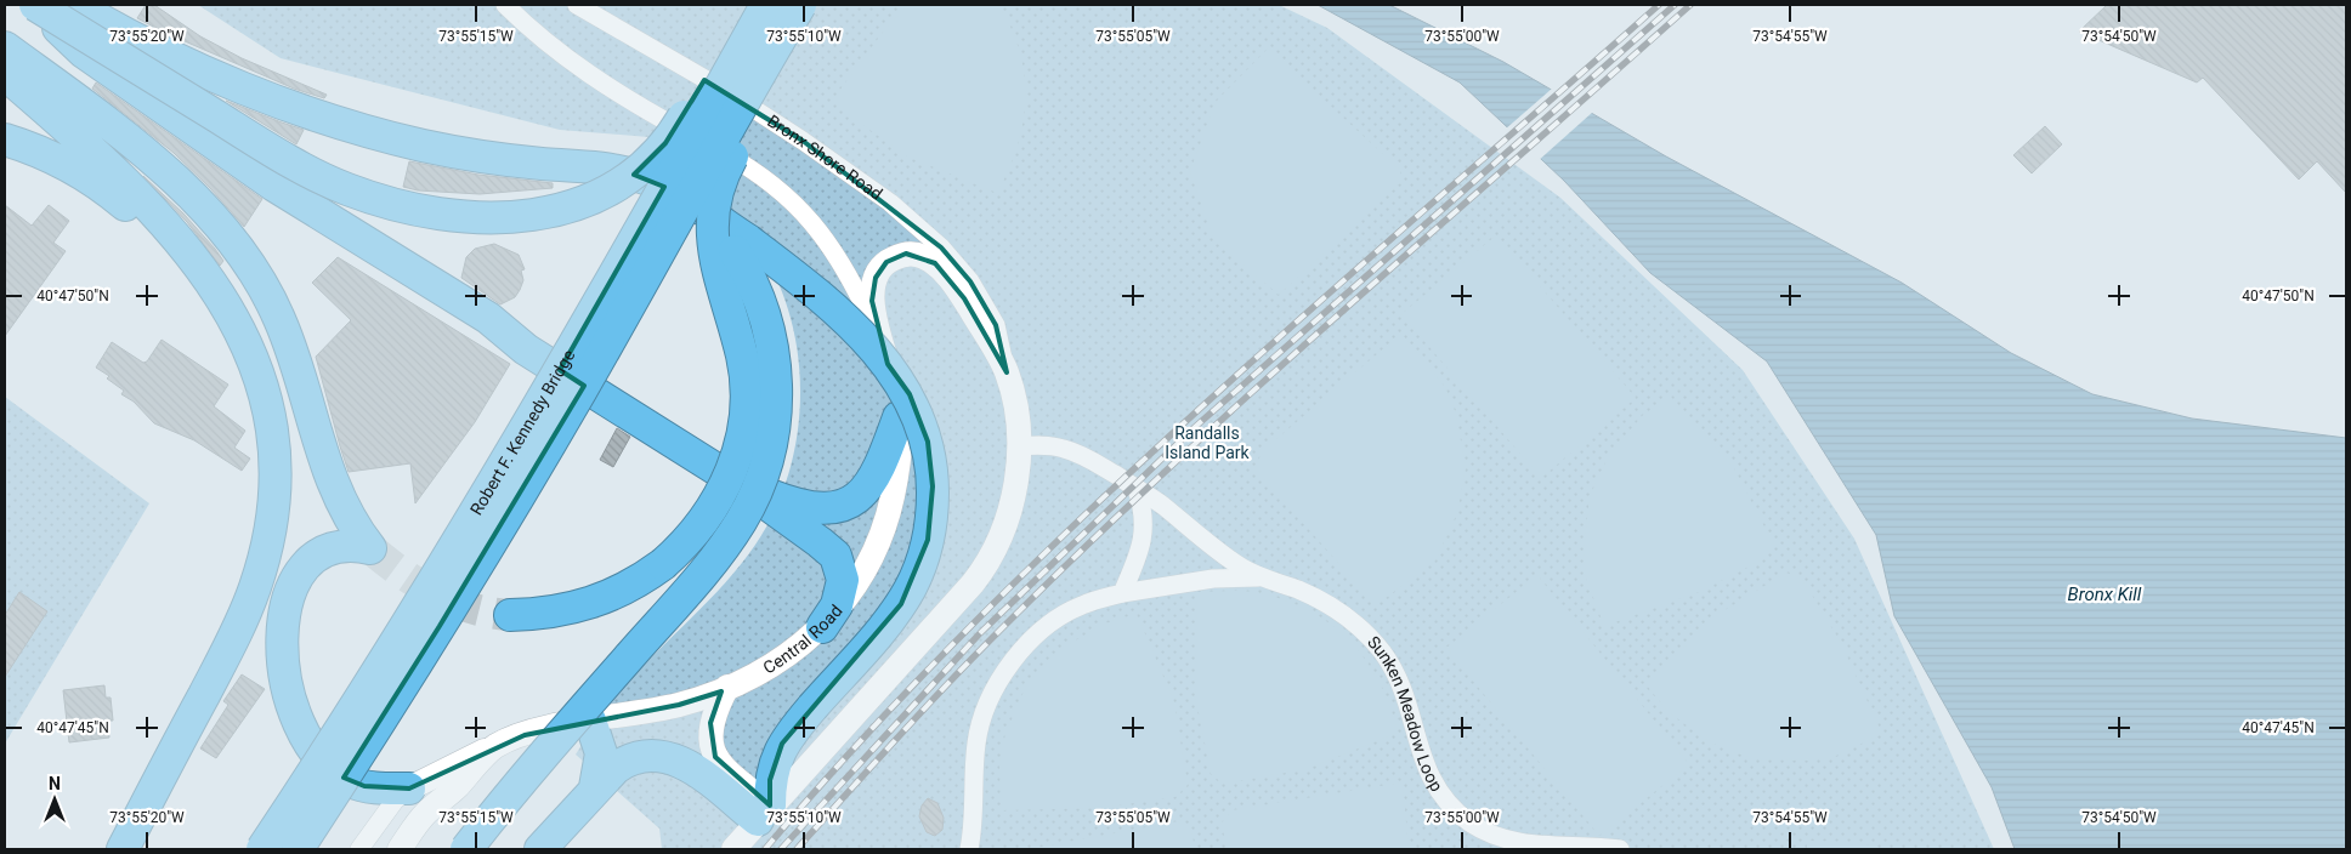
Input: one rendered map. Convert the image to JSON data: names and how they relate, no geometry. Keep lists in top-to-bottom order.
{
  "streets": {
    "highway": ["Robert F. Kennedy Bridge"],
    "street": ["Bronx Shore Road", "Central Road", "Sunken Meadow Loop"]
  },
  "crossings": [
    ["Bronx Shore Road", "Central Road"]
  ],
  "water": ["Bronx Kill"],
  "parks": ["Randalls Island Park"],
  "north": "top",
  "coordinates": [
    "73°55'20\"W",
    "73°55'15\"W",
    "73°55'10\"W",
    "73°55'05\"W",
    "73°55'00\"W",
    "73°54'55\"W",
    "73°54'50\"W",
    "40°47'50\"N",
    "40°47'45\"N"
  ]
}
